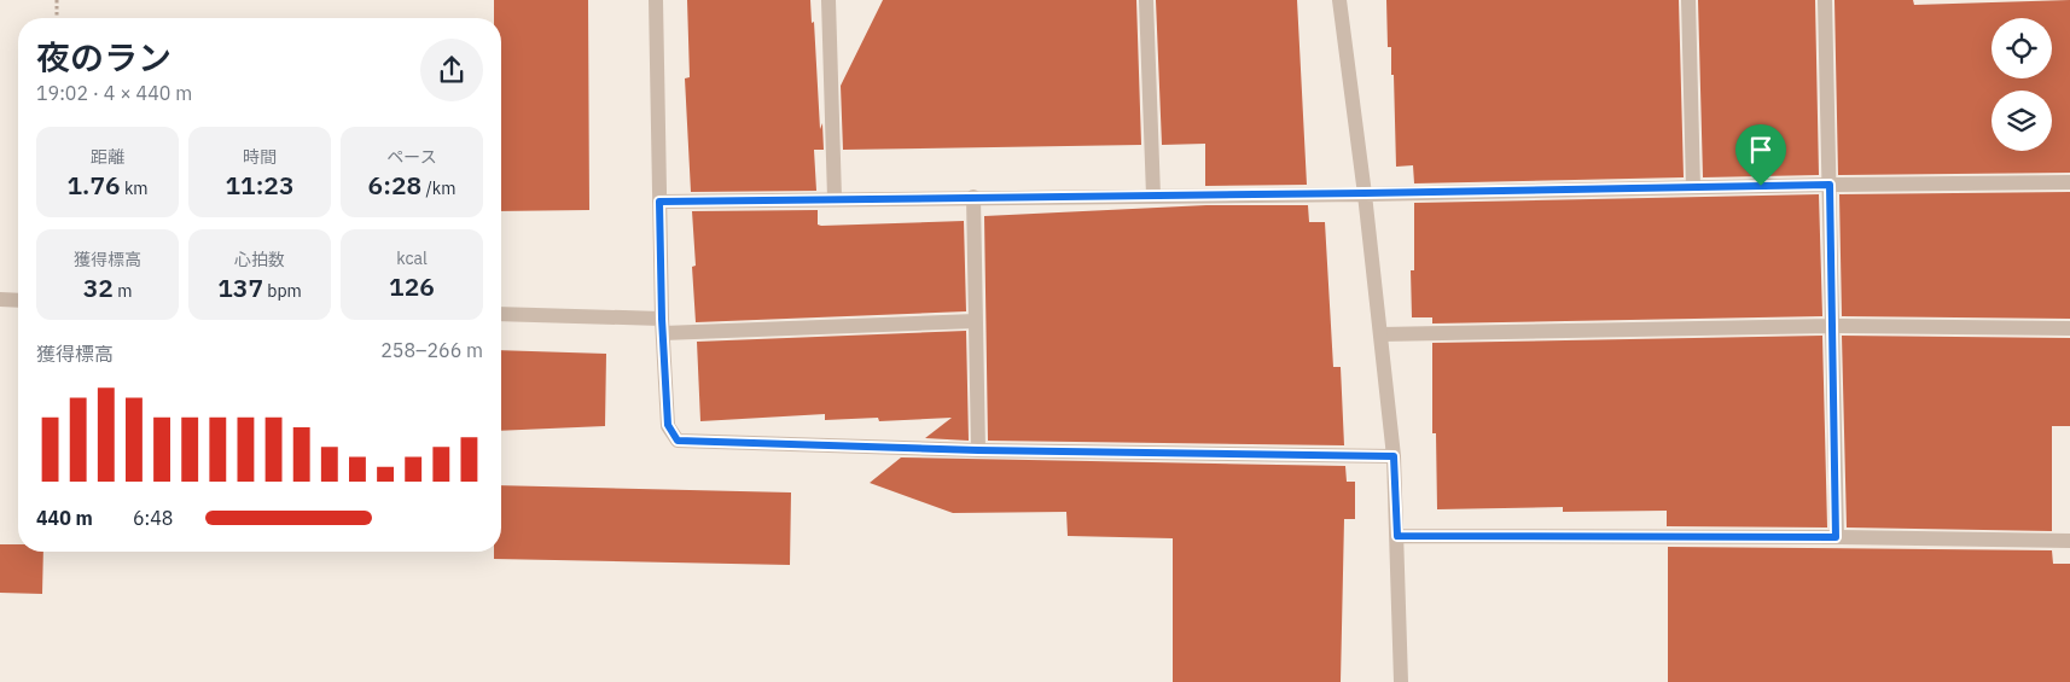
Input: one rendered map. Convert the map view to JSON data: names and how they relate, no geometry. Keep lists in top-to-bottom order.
{
  "page": {
    "heading": ["夜のラン", "19:02 · 4 × 440 m"],
    "stats": [
      ["距離", "1.76 km"],
      ["時間", "11:23"],
      ["ペース", "6:28 /km"],
      ["獲得標高", "32 m"],
      ["心拍数", "137 bpm"],
      ["kcal", "126"]
    ],
    "chart": ["獲得標高", "258–266 m"],
    "list": [
      {
        "name": "440 m",
        "note": "6:48"
      }
    ]
  }
}
